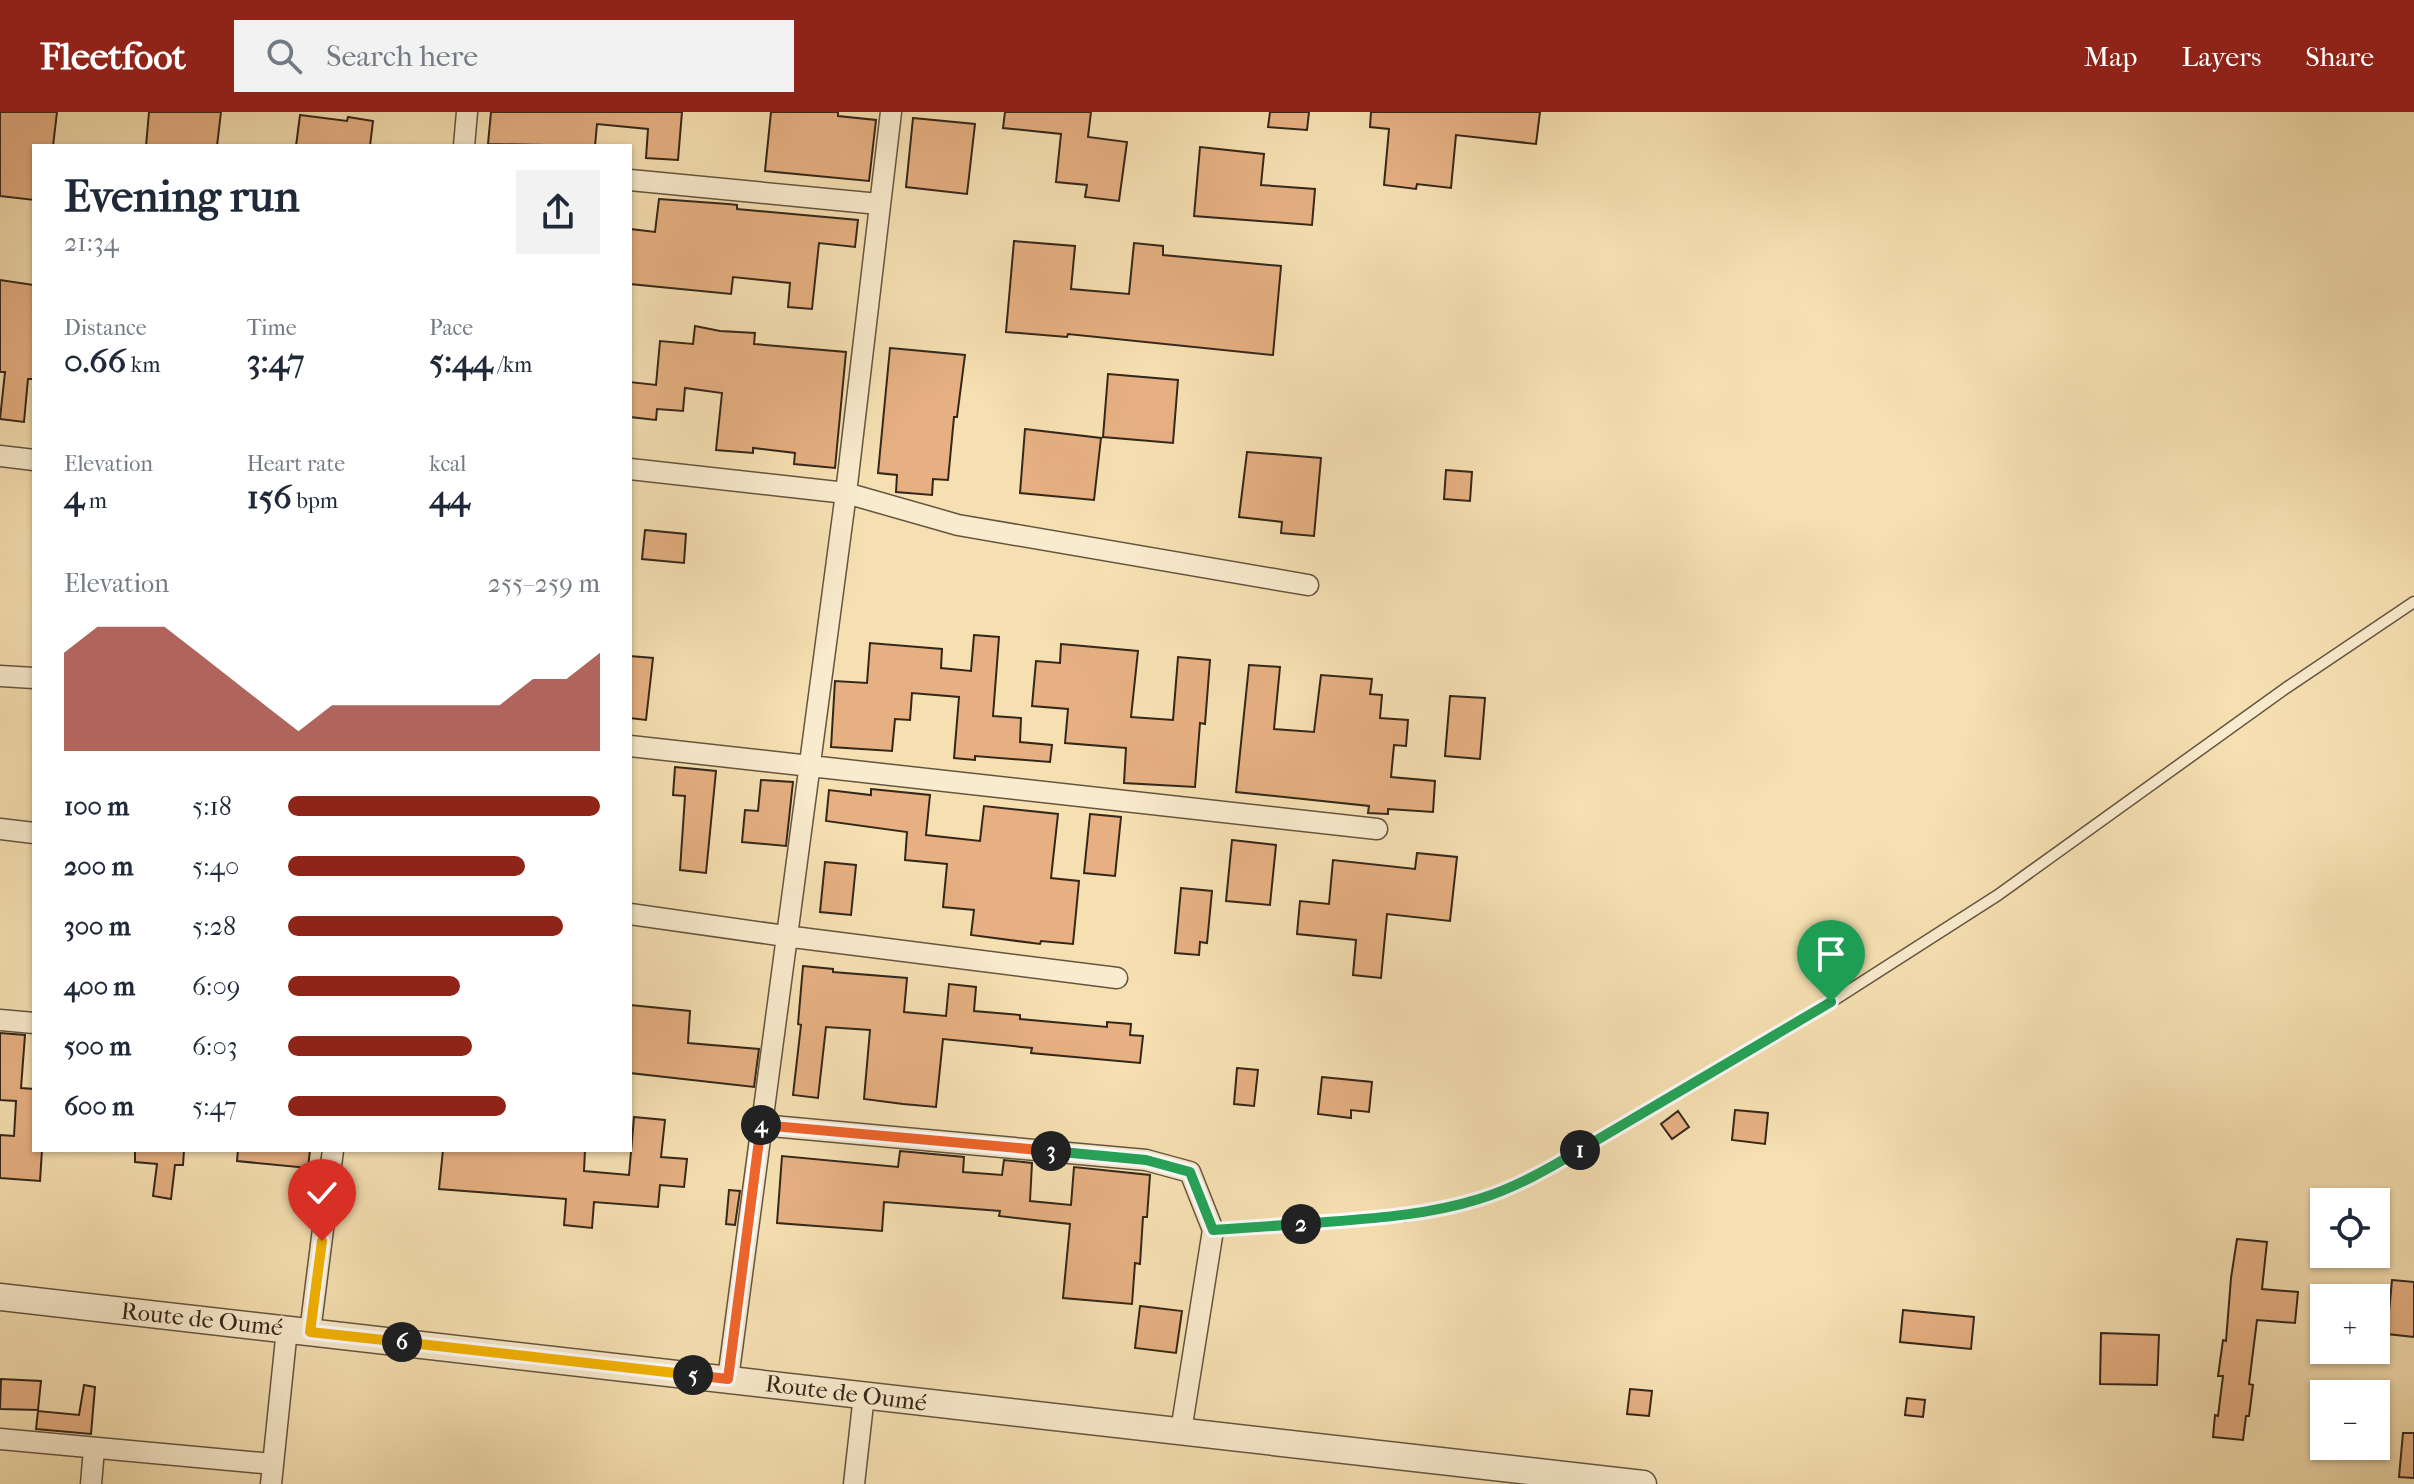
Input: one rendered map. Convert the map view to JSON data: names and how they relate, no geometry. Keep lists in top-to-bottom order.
{
  "streets": {
    "street": ["Route de Oumé"]
  },
  "page": {
    "header": "Fleetfoot",
    "search": "Search here",
    "nav": ["Map", "Layers", "Share"],
    "heading": ["Evening run", "21:34"],
    "stats": [
      ["Distance", "0.66 km"],
      ["Time", "3:47"],
      ["Pace", "5:44 /km"],
      ["Elevation", "4 m"],
      ["Heart rate", "156 bpm"],
      ["kcal", "44"]
    ],
    "chart": ["Elevation", "255–259 m"],
    "list": [
      {
        "name": "100 m",
        "note": "5:18"
      },
      {
        "name": "200 m",
        "note": "5:40"
      },
      {
        "name": "300 m",
        "note": "5:28"
      },
      {
        "name": "400 m",
        "note": "6:09"
      },
      {
        "name": "500 m",
        "note": "6:03"
      },
      {
        "name": "600 m",
        "note": "5:47"
      }
    ],
    "pins": [
      "4",
      "1",
      "3",
      "2",
      "6",
      "5"
    ],
    "map_buttons": ["+", "−"]
  }
}
